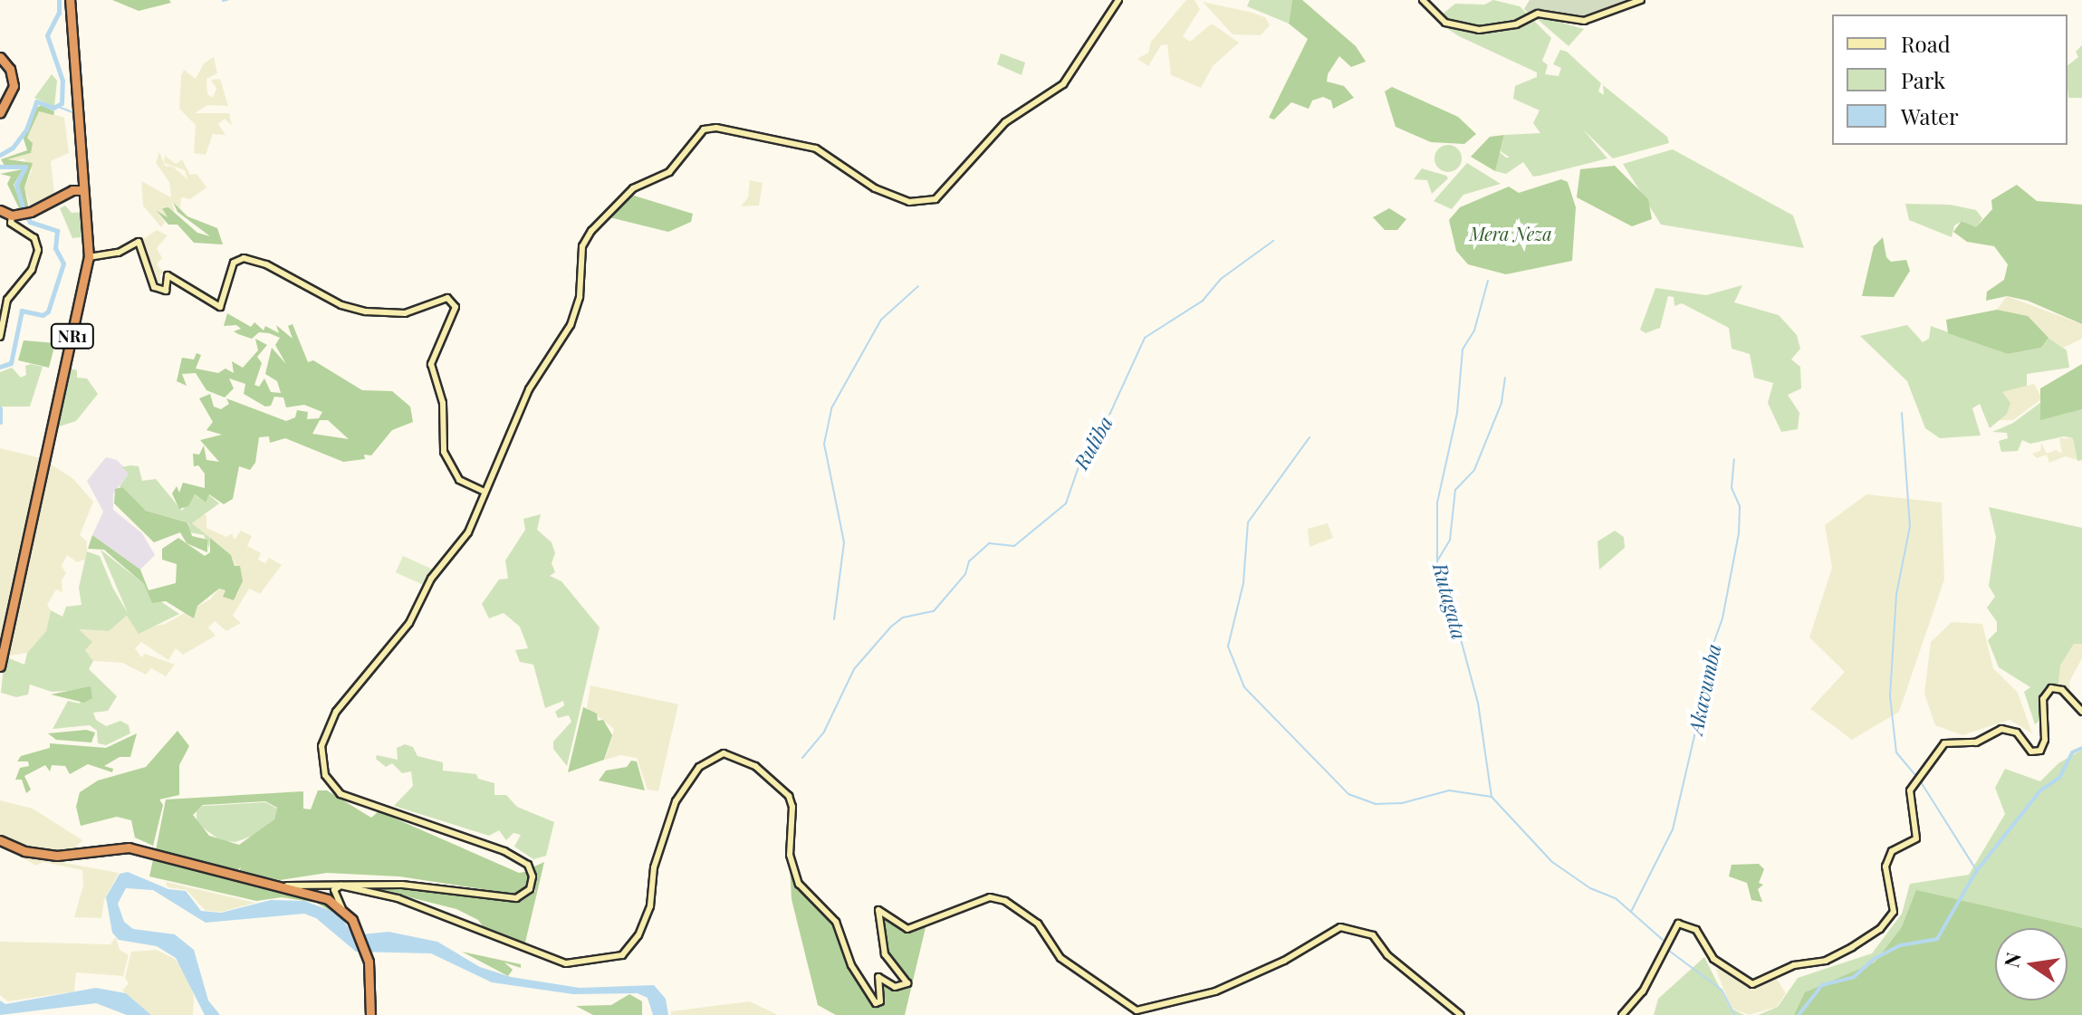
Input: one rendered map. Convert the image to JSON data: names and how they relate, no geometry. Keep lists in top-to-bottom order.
{
  "streets": {
    "highway": ["NR1"]
  },
  "water": ["Ruliba", "Rutagata", "Akavumba"],
  "parks": ["Mera Neza"],
  "legend": ["Road", "Park", "Water"],
  "north": "left"
}
